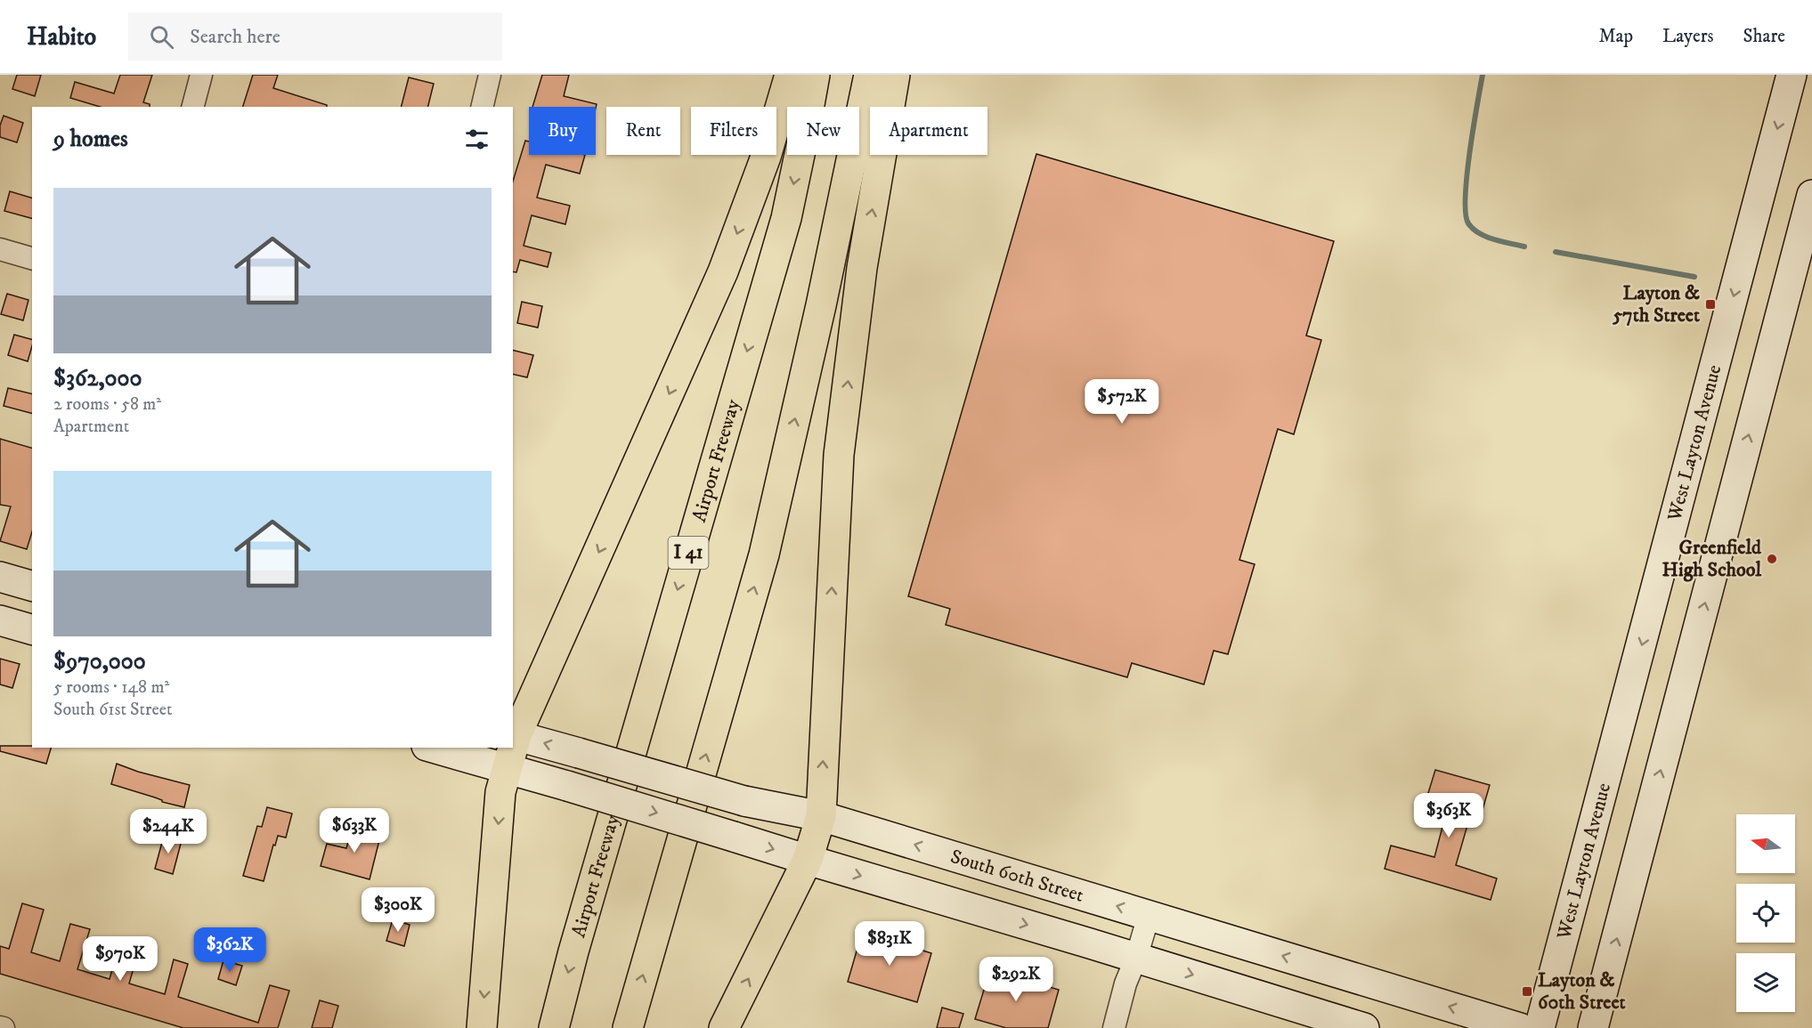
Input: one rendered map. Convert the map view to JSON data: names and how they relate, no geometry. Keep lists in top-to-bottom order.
{
  "streets": {
    "highway": ["Airport Freeway", "I 41"],
    "main road": ["West Layton Avenue", "South 60th Street"]
  },
  "places": {
    "transit": ["Layton & 57th Street", "Layton & 60th Street"],
    "other": ["Greenfield High School"]
  },
  "north": "left",
  "page": {
    "header": "Habito",
    "search": "Search here",
    "nav": ["Map", "Layers", "Share"],
    "chip": [
      "Buy",
      "Rent",
      "Filters",
      "New",
      "Apartment"
    ],
    "heading": "9 homes",
    "list": [
      {
        "name": "$362,000",
        "note": "2 rooms · 58 m² · Apartment"
      },
      {
        "name": "$970,000",
        "note": "5 rooms · 148 m² · South 61st Street"
      }
    ],
    "price": [
      "$572K",
      "$363K",
      "$633K",
      "$244K",
      "$300K",
      "$831K",
      "$362K",
      "$970K",
      "$292K"
    ]
  }
}
